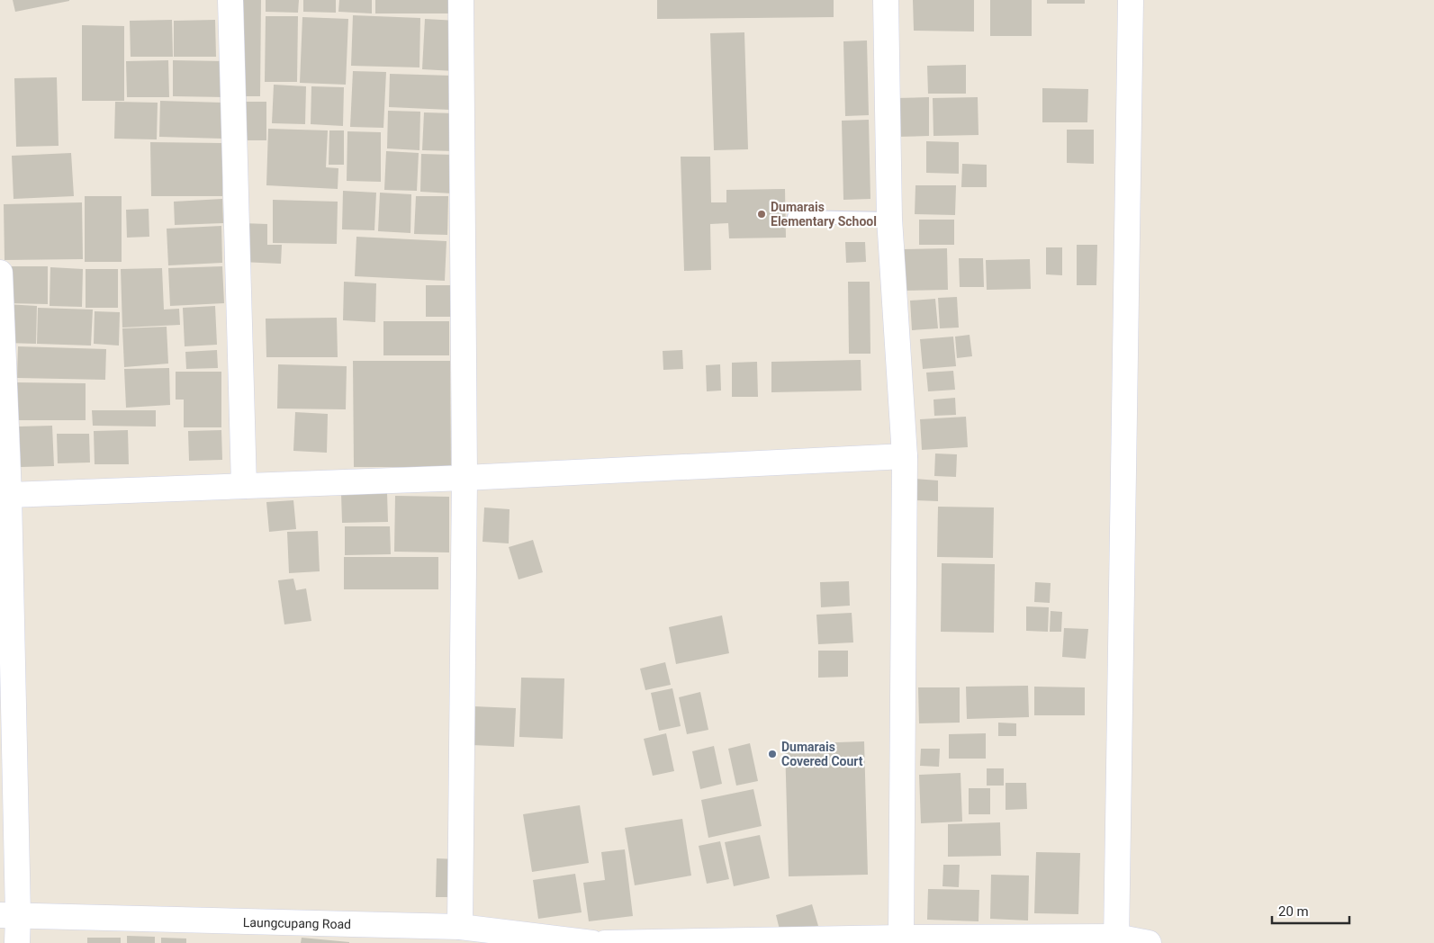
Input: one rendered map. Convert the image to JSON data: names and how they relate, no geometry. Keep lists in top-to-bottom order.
{
  "streets": {
    "street": ["Laungcupang Road"]
  },
  "places": ["Dumarais Elementary School", "Dumarais Covered Court"],
  "scale_bar": "20 m"
}
